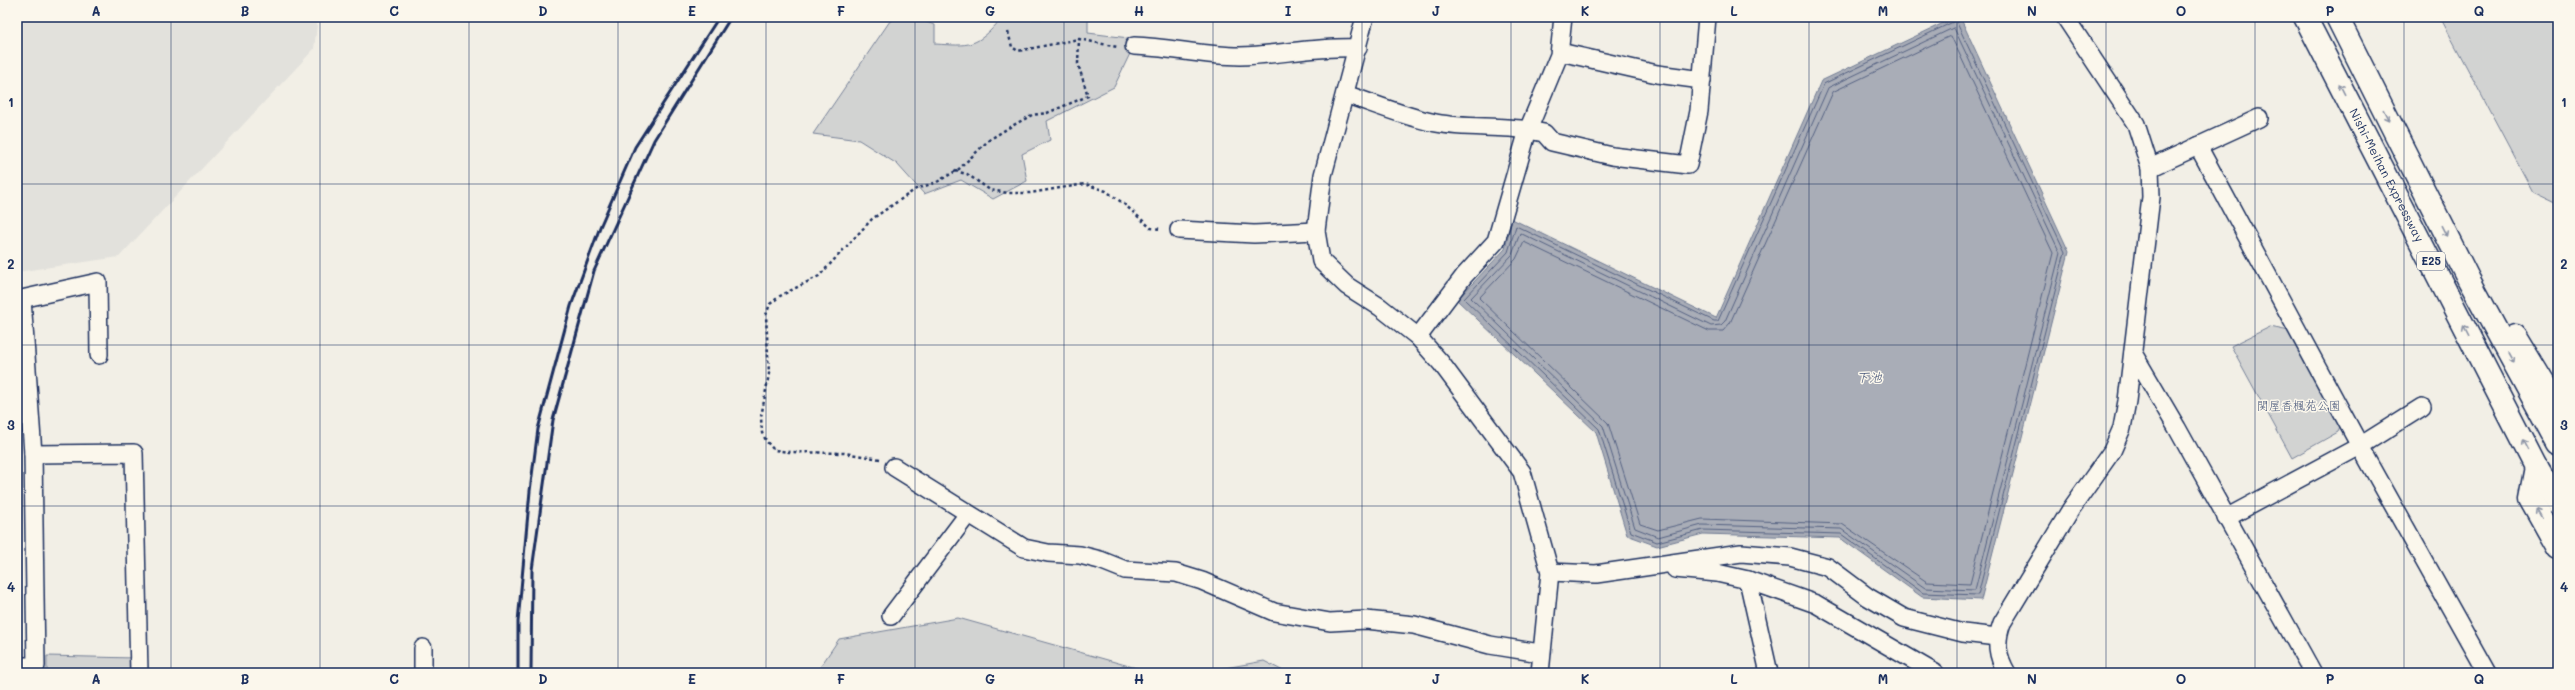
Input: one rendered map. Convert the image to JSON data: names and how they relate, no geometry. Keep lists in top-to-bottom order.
{
  "streets": {
    "highway": ["Nishi-Meihan Expressway", "E25"]
  },
  "water": ["下池"],
  "parks": ["関屋香楓苑公園"],
  "grid": {
    "columns": [
      "A",
      "B",
      "C",
      "D",
      "E",
      "F",
      "G",
      "H",
      "I",
      "J",
      "K",
      "L",
      "M",
      "N",
      "O",
      "P",
      "Q"
    ],
    "rows": [
      "1",
      "2",
      "3",
      "4"
    ]
  }
}
